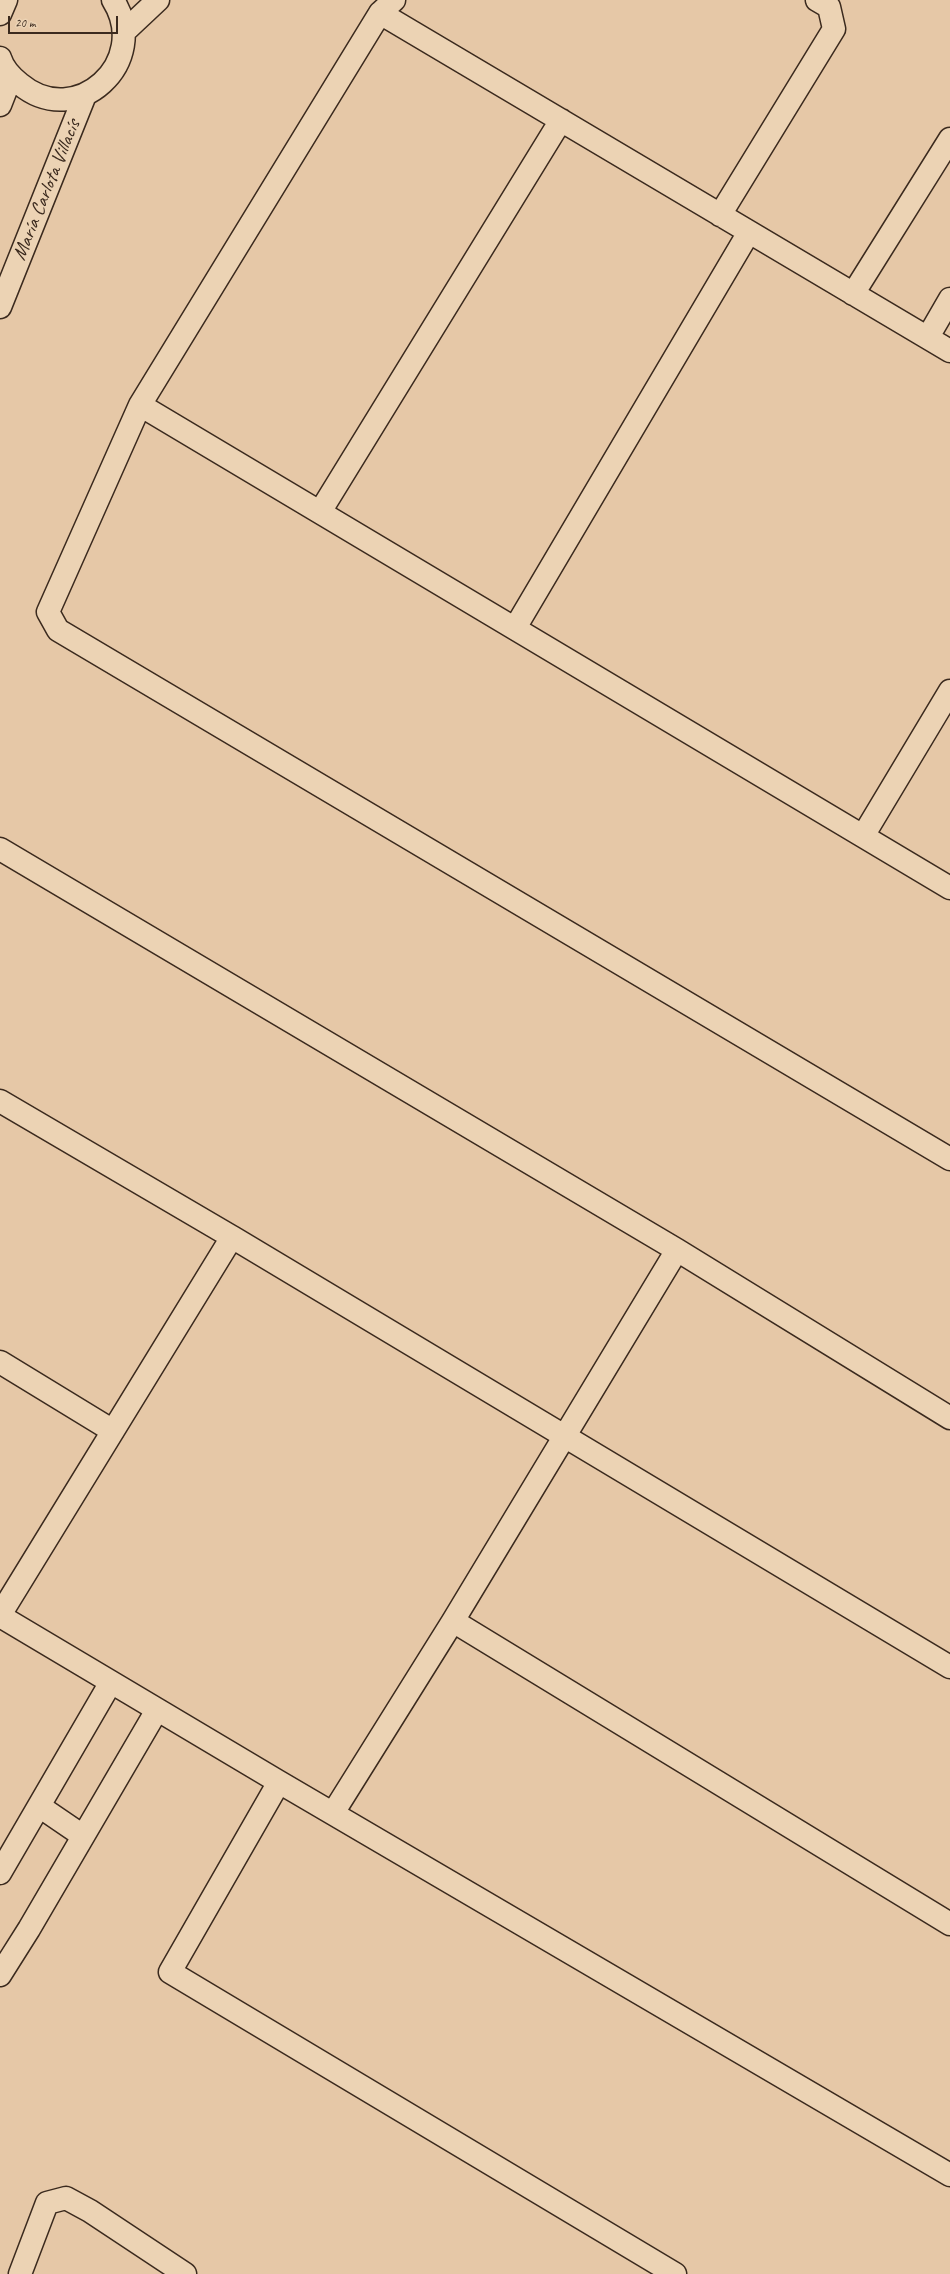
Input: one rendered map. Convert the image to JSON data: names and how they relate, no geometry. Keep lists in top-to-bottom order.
{
  "streets": {
    "street": ["María Carlota Villacís"]
  },
  "scale_bar": "20 m"
}
